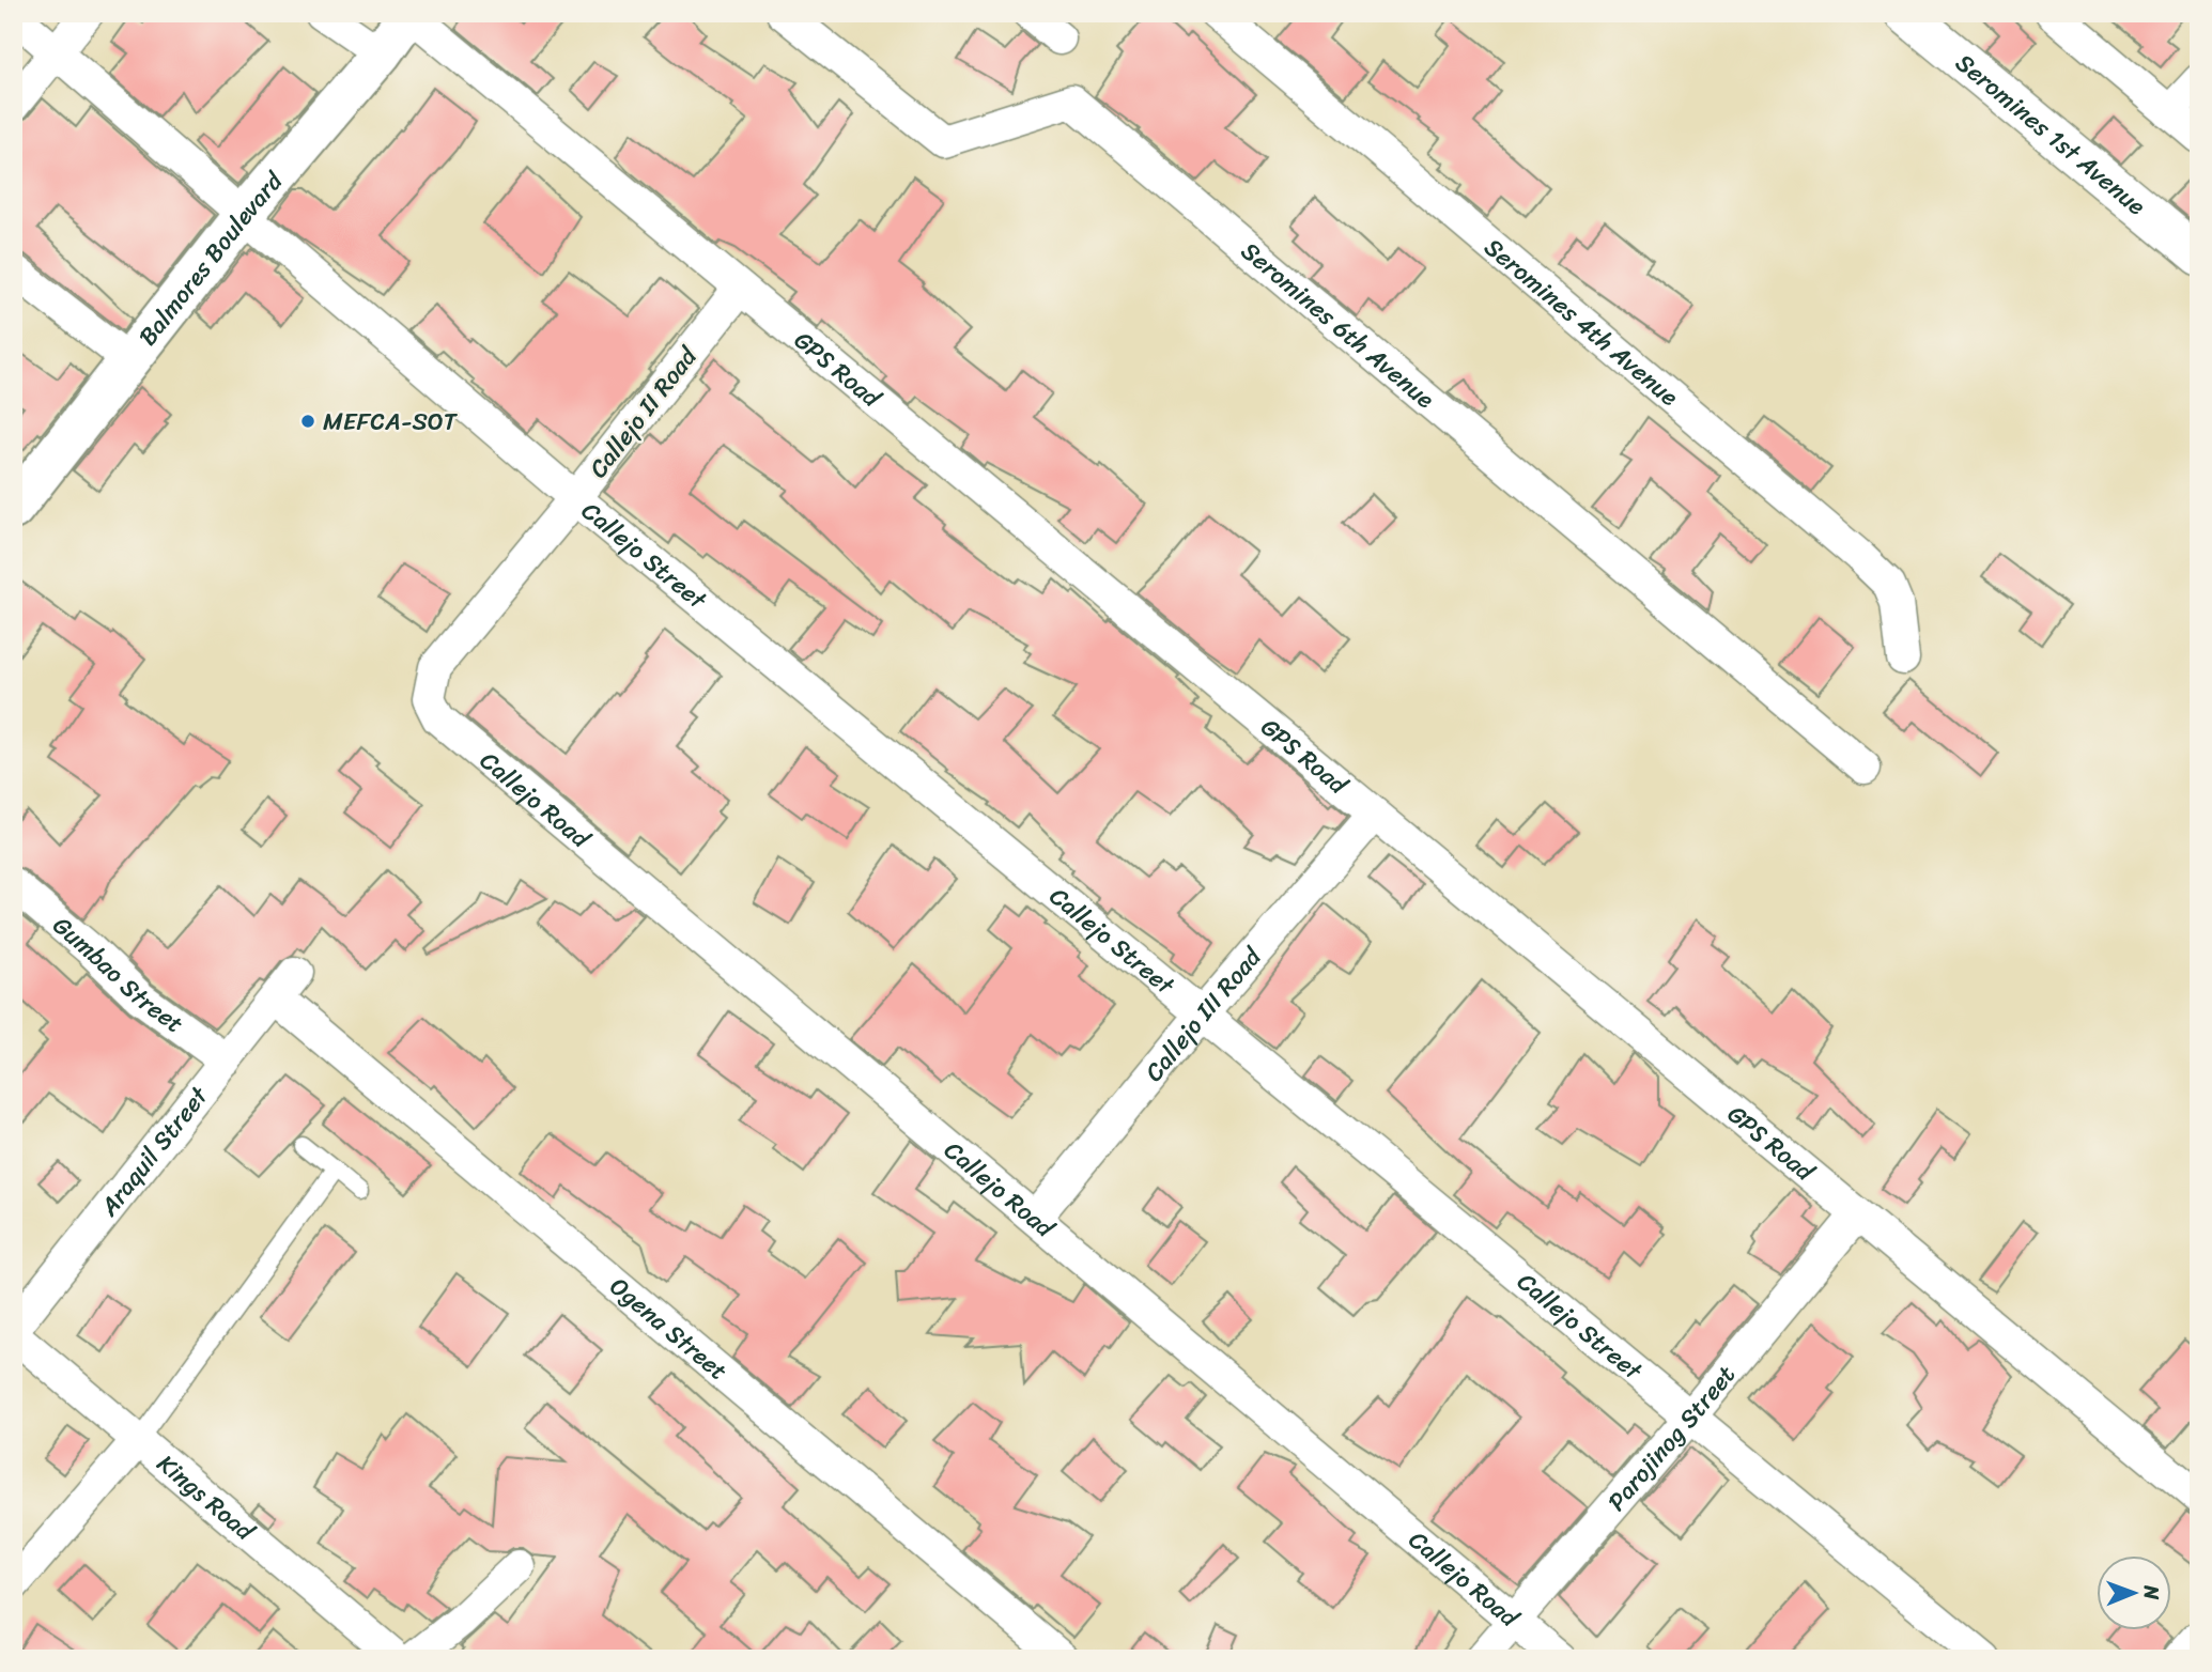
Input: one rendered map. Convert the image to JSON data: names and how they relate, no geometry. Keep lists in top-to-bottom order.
{
  "streets": {
    "main road": ["Balmores Boulevard"],
    "street": [
      "Seromines 1st Avenue",
      "Seromines 4th Avenue",
      "Seromines 6th Avenue",
      "GPS Road",
      "Callejo II Road",
      "Callejo Street",
      "Callejo Road",
      "Gumbao Street",
      "Callejo III Road",
      "Araquil Street",
      "Ogena Street",
      "Parojinog Street",
      "Kings Road"
    ]
  },
  "crossings": [
    ["Balmores Boulevard", "GPS Road"],
    ["Balmores Boulevard", "Callejo Street"],
    ["GPS Road", "Callejo II Road"],
    ["GPS Road", "Callejo III Road"],
    ["GPS Road", "Parojinog Street"],
    ["Callejo II Road", "Callejo Street"],
    ["Callejo II Road", "Callejo Road"],
    ["Callejo Street", "Callejo III Road"],
    ["Callejo Street", "Parojinog Street"],
    ["Callejo Road", "Callejo III Road"],
    ["Callejo Road", "Parojinog Street"],
    ["Gumbao Street", "Araquil Street"],
    ["Araquil Street", "Ogena Street"],
    ["Araquil Street", "Kings Road"]
  ],
  "places": ["MEFCA-SOT"],
  "north": "right"
}
